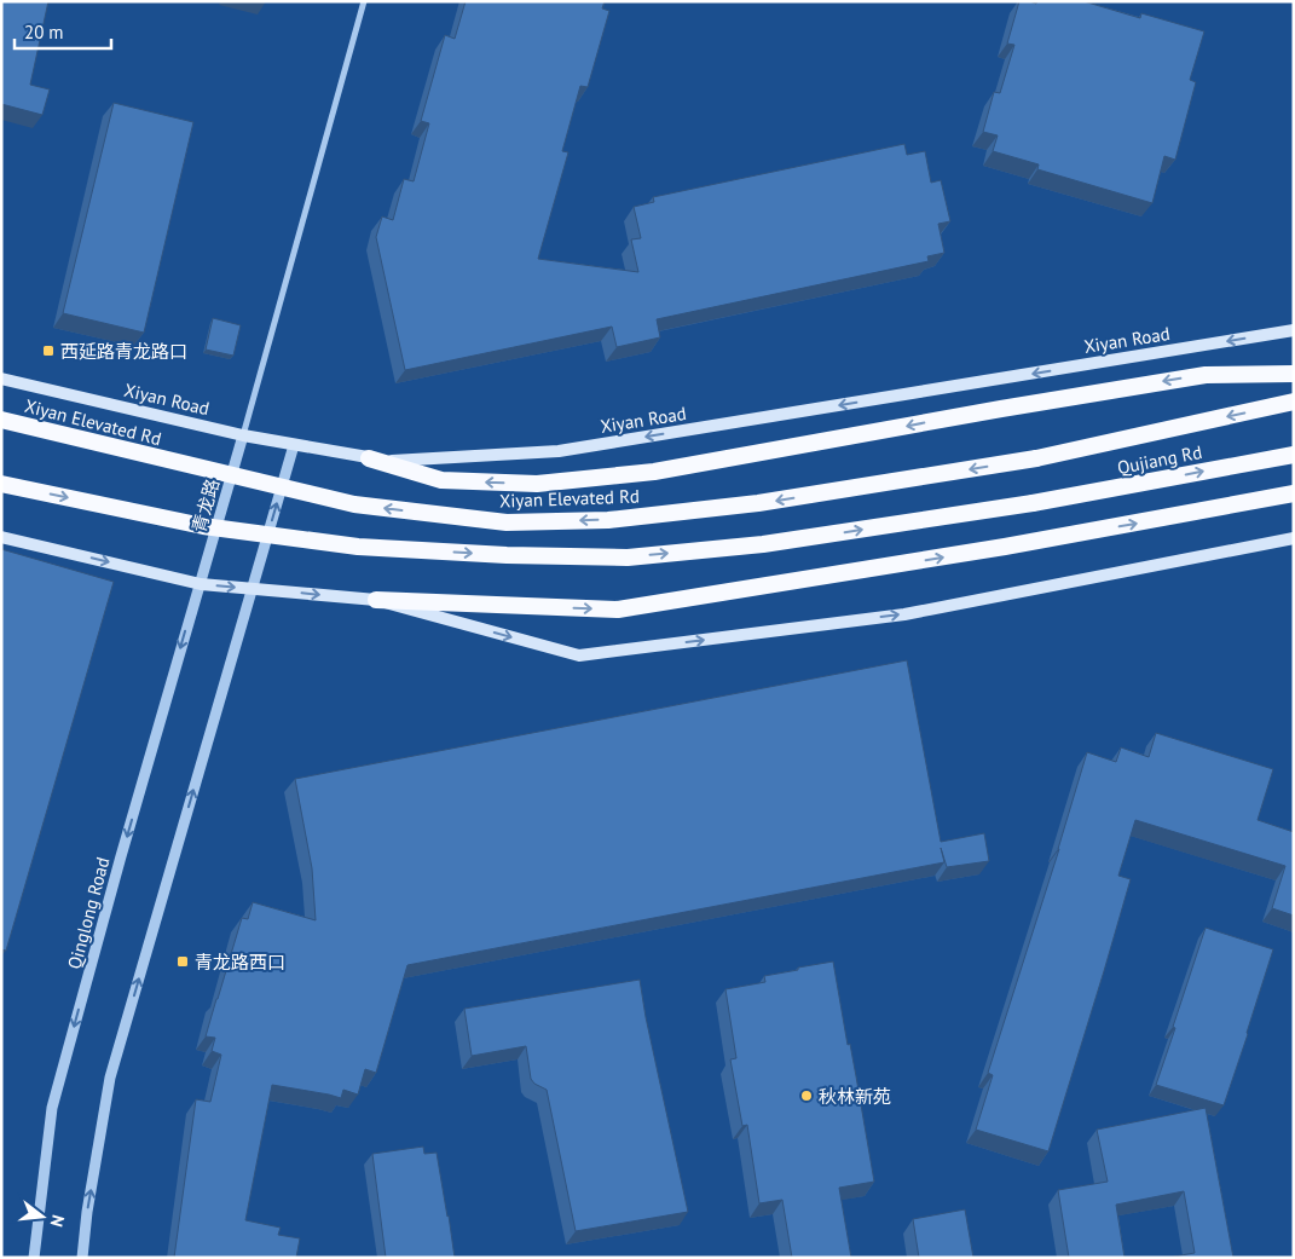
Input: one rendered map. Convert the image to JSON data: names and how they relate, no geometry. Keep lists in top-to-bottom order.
{
  "streets": {
    "highway": ["Xiyan Elevated Rd", "Qujiang Rd"],
    "main road": ["Xiyan Road"],
    "street": ["青龙路", "Qinglong Road"]
  },
  "crossings": [
    ["Xiyan Road", "青龙路"],
    ["Xiyan Elevated Rd", "Qujiang Rd"],
    ["青龙路", "Qinglong Road"]
  ],
  "one_way": ["Xiyan Road"],
  "places": {
    "transit": ["西延路青龙路口", "青龙路西口"],
    "other": ["秋林新苑"]
  },
  "scale_bar": "20 m",
  "north": "right"
}
